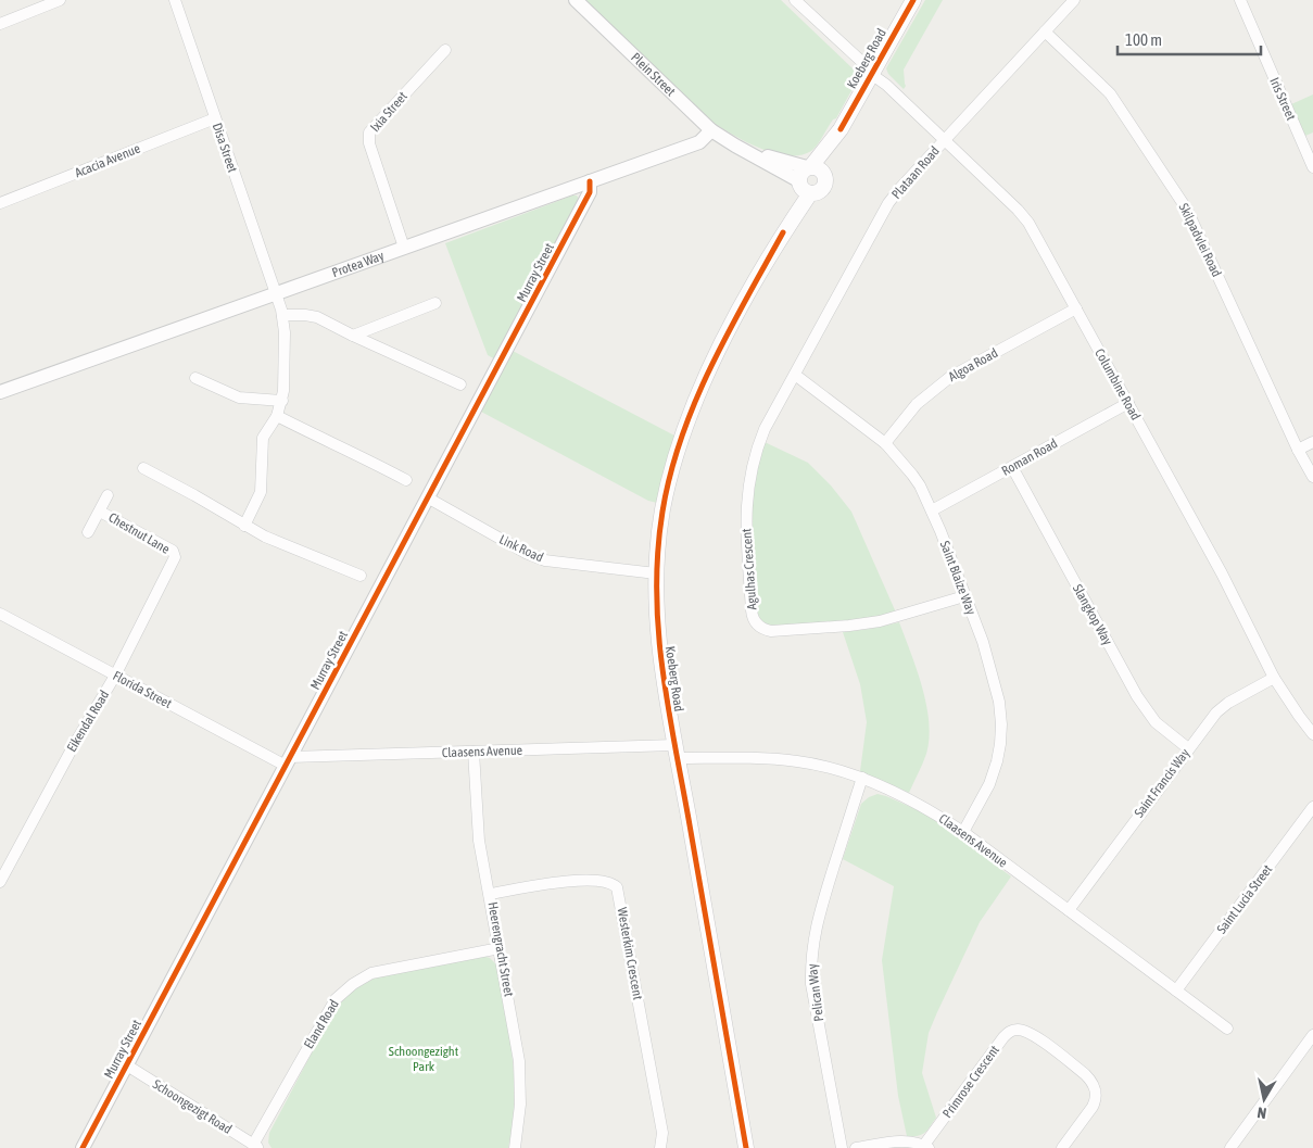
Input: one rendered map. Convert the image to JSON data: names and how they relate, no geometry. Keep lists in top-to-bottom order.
{
  "streets": {
    "main road": ["Koeberg Road"],
    "street": [
      "Plein Street",
      "Iris Street",
      "Ixia Street",
      "Disa Street",
      "Acacia Avenue",
      "Plataan Road",
      "Skilpadvlei Road",
      "Protea Way",
      "Murray Street",
      "Algoa Road",
      "Columbine Road",
      "Roman Road",
      "Chestnut Lane",
      "Link Road",
      "Agulhas Crescent",
      "Saint Blaize Way",
      "Slangkop Way",
      "Florida Street",
      "Eikendal Road",
      "Claasens Avenue",
      "Saint Francis Way",
      "Saint Lucia Street",
      "Heerengracht Street",
      "Westerkim Crescent",
      "Pelican Way",
      "Eland Road",
      "Primrose Crescent",
      "Schoongezigt Road"
    ]
  },
  "crossings": [
    ["Koeberg Road", "Plein Street"],
    ["Koeberg Road", "Columbine Road"],
    ["Koeberg Road", "Link Road"],
    ["Koeberg Road", "Claasens Avenue"],
    ["Plein Street", "Protea Way"],
    ["Ixia Street", "Protea Way"],
    ["Disa Street", "Acacia Avenue"],
    ["Disa Street", "Protea Way"],
    ["Plataan Road", "Skilpadvlei Road"],
    ["Plataan Road", "Columbine Road"],
    ["Plataan Road", "Agulhas Crescent"],
    ["Plataan Road", "Saint Blaize Way"],
    ["Protea Way", "Murray Street"],
    ["Murray Street", "Link Road"],
    ["Murray Street", "Florida Street"],
    ["Murray Street", "Claasens Avenue"],
    ["Murray Street", "Schoongezigt Road"],
    ["Algoa Road", "Columbine Road"],
    ["Algoa Road", "Saint Blaize Way"],
    ["Columbine Road", "Roman Road"],
    ["Columbine Road", "Saint Francis Way"],
    ["Roman Road", "Saint Blaize Way"],
    ["Roman Road", "Slangkop Way"],
    ["Chestnut Lane", "Eikendal Road"],
    ["Agulhas Crescent", "Saint Blaize Way"],
    ["Saint Blaize Way", "Claasens Avenue"],
    ["Slangkop Way", "Saint Francis Way"],
    ["Florida Street", "Eikendal Road"],
    ["Florida Street", "Claasens Avenue"],
    ["Claasens Avenue", "Saint Francis Way"],
    ["Claasens Avenue", "Saint Lucia Street"],
    ["Claasens Avenue", "Heerengracht Street"],
    ["Claasens Avenue", "Pelican Way"],
    ["Heerengracht Street", "Westerkim Crescent"],
    ["Heerengracht Street", "Eland Road"],
    ["Eland Road", "Schoongezigt Road"]
  ],
  "parks": ["Schoongezight Park"],
  "scale_bar": "100 m",
  "north": "bottom"
}
